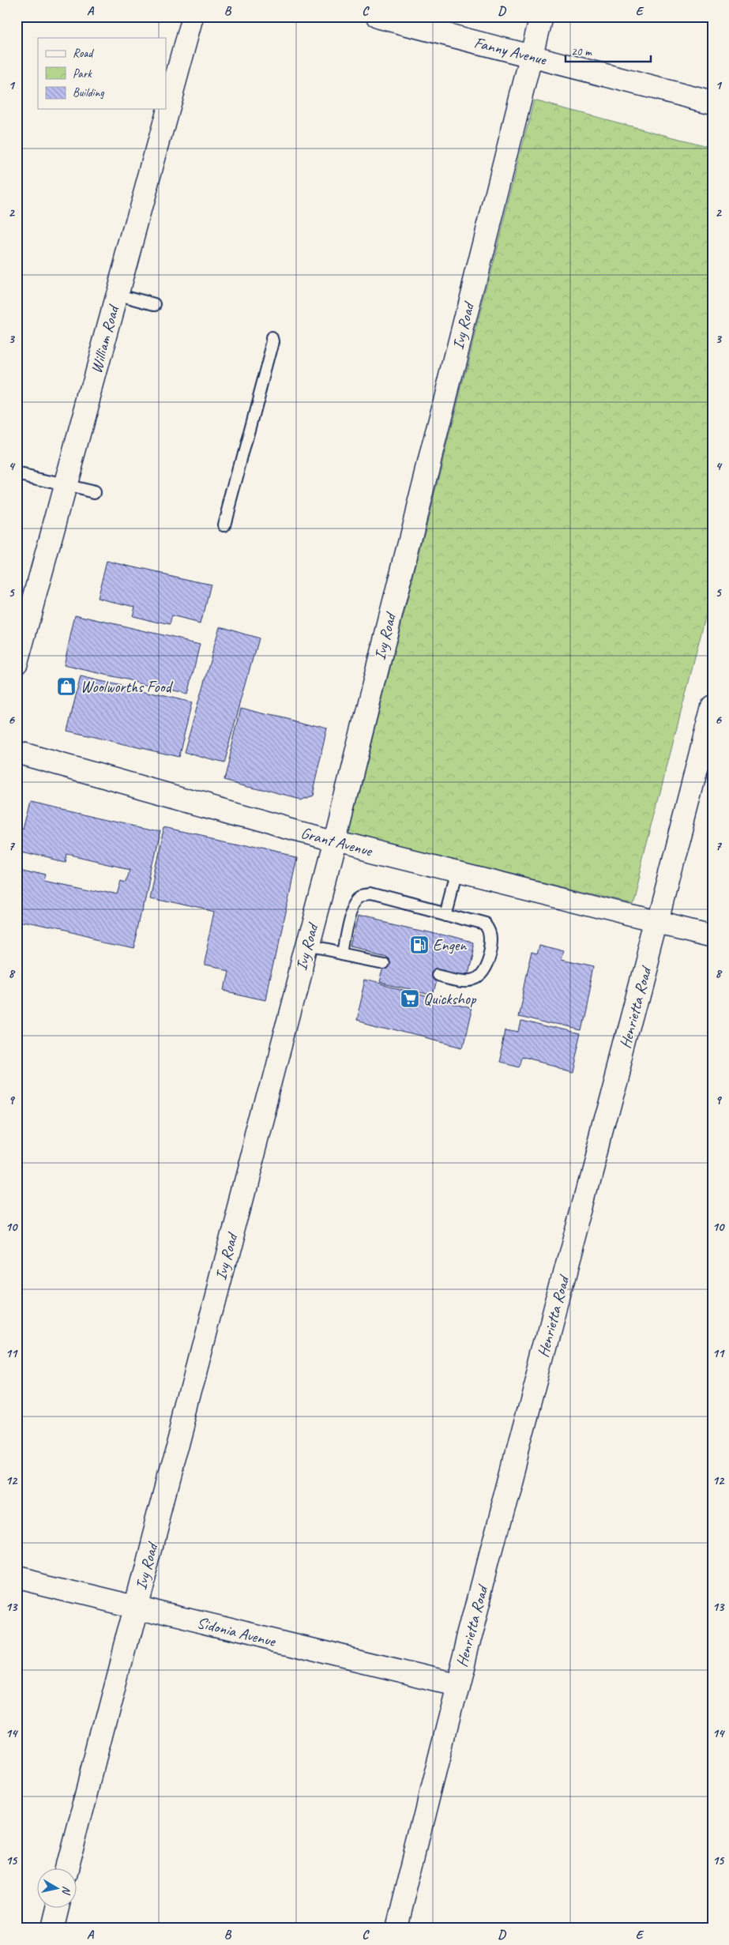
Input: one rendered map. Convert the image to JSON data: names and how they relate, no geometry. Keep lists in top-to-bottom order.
{
  "streets": {
    "street": [
      "Fanny Avenue",
      "Ivy Road",
      "William Road",
      "Grant Avenue",
      "Henrietta Road",
      "Sidonia Avenue"
    ]
  },
  "crossings": [
    ["Fanny Avenue", "Ivy Road"],
    ["Ivy Road", "Grant Avenue"],
    ["Ivy Road", "Sidonia Avenue"],
    ["Grant Avenue", "Henrietta Road"],
    ["Henrietta Road", "Sidonia Avenue"]
  ],
  "places": {
    "shop": ["Woolworths Food"],
    "fuel station": ["Engen"],
    "supermarket": ["Quickshop"]
  },
  "legend": ["Road", "Park", "Building"],
  "scale_bar": "20 m",
  "north": "right",
  "grid": {
    "columns": [
      "A",
      "B",
      "C",
      "D",
      "E"
    ],
    "rows": [
      "1",
      "2",
      "3",
      "4",
      "5",
      "6",
      "7",
      "8",
      "9",
      "10",
      "11",
      "12",
      "13",
      "14",
      "15"
    ]
  }
}
